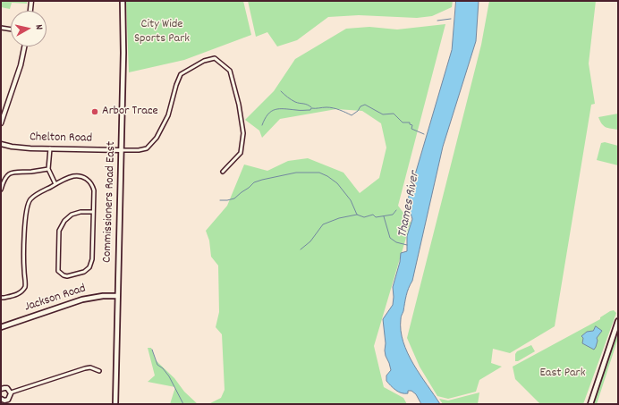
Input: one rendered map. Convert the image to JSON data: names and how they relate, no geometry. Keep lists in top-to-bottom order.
{
  "streets": {
    "main road": ["Commissioners Road East", "Jackson Road"],
    "street": ["Chelton Road"]
  },
  "crossings": [
    ["Chelton Road", "Commissioners Road East"],
    ["Commissioners Road East", "Jackson Road"]
  ],
  "water": ["Thames River"],
  "parks": ["City Wide Sports Park", "East Park"],
  "places": ["Arbor Trace"],
  "north": "right"
}
